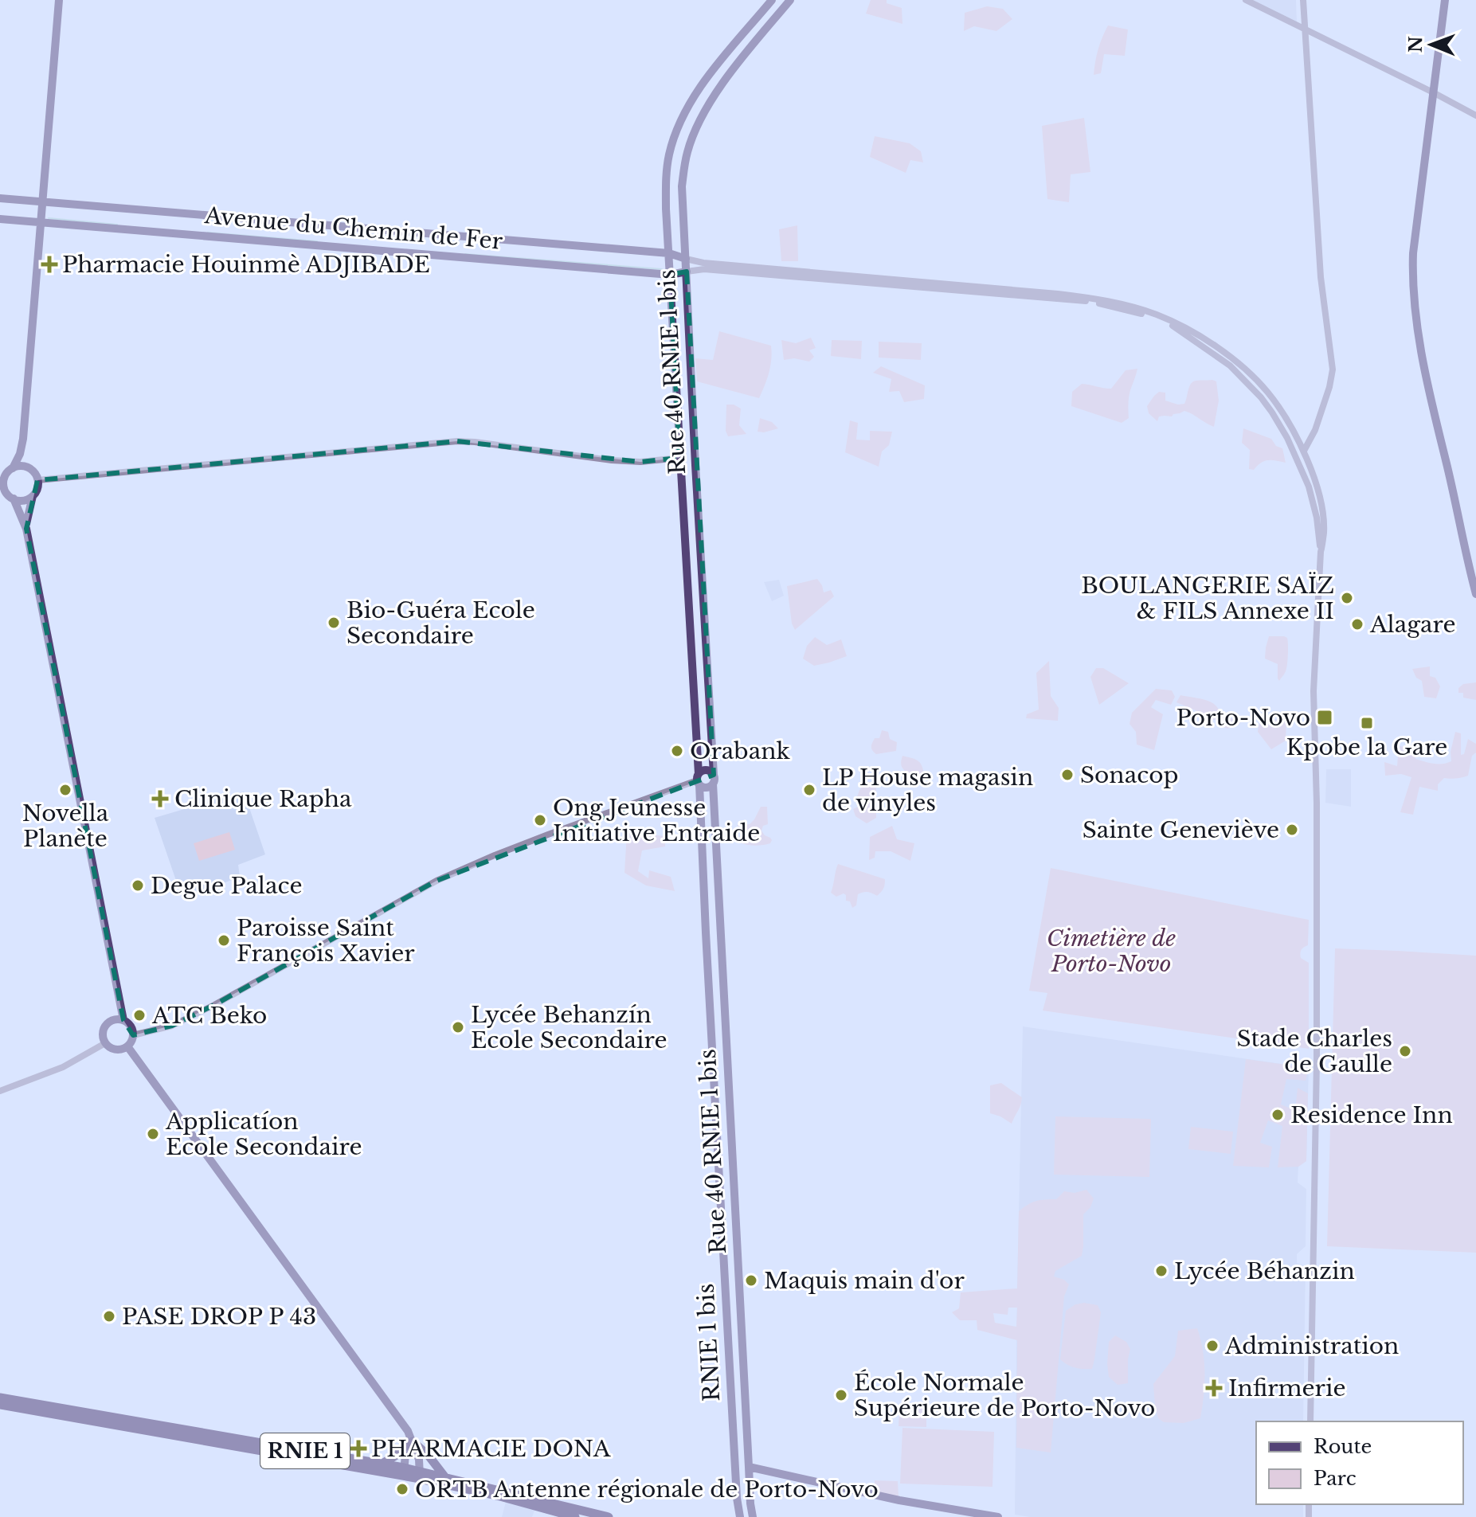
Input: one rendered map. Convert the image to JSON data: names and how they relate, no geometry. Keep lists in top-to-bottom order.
{
  "streets": {
    "highway": ["RNIE 1"],
    "main road": ["Avenue du Chemin de Fer", "Rue 40 RNIE 1 bis", "RNIE 1 bis"]
  },
  "crossings": [
    ["Avenue du Chemin de Fer", "Rue 40 RNIE 1 bis"],
    ["Rue 40 RNIE 1 bis", "RNIE 1 bis"]
  ],
  "parks": ["Cimetière de Porto-Novo"],
  "places": {
    "health": [
      "Pharmacie Houinmè ADJIBADE",
      "Clinique Rapha",
      "Infirmerie",
      "PHARMACIE DONA"
    ],
    "other": [
      "BOULANGERIE SAÏZ & FILS Annexe II",
      "Bio-Guéra Ecole Secondaire",
      "Alagare",
      "Orabank",
      "Sonacop",
      "Novella Planète",
      "LP House magasin de vinyles",
      "Ong Jeunesse Initiative Entraide",
      "Sainte Geneviève",
      "Degue Palace",
      "Paroisse Saint François Xavier",
      "ATC Beko",
      "Lycée Behanzín Ecole Secondaire",
      "Stade Charles de Gaulle",
      "Residence Inn",
      "Applicatíon Ecole Secondaire",
      "Lycée Béhanzin",
      "Maquis main d'or",
      "PASE DROP P 43",
      "Administration",
      "École Normale Supérieure de Porto-Novo",
      "ORTB Antenne régionale de Porto-Novo"
    ],
    "transit": ["Porto-Novo", "Kpobe la Gare"]
  },
  "legend": ["Route", "Parc"],
  "north": "left"
}
